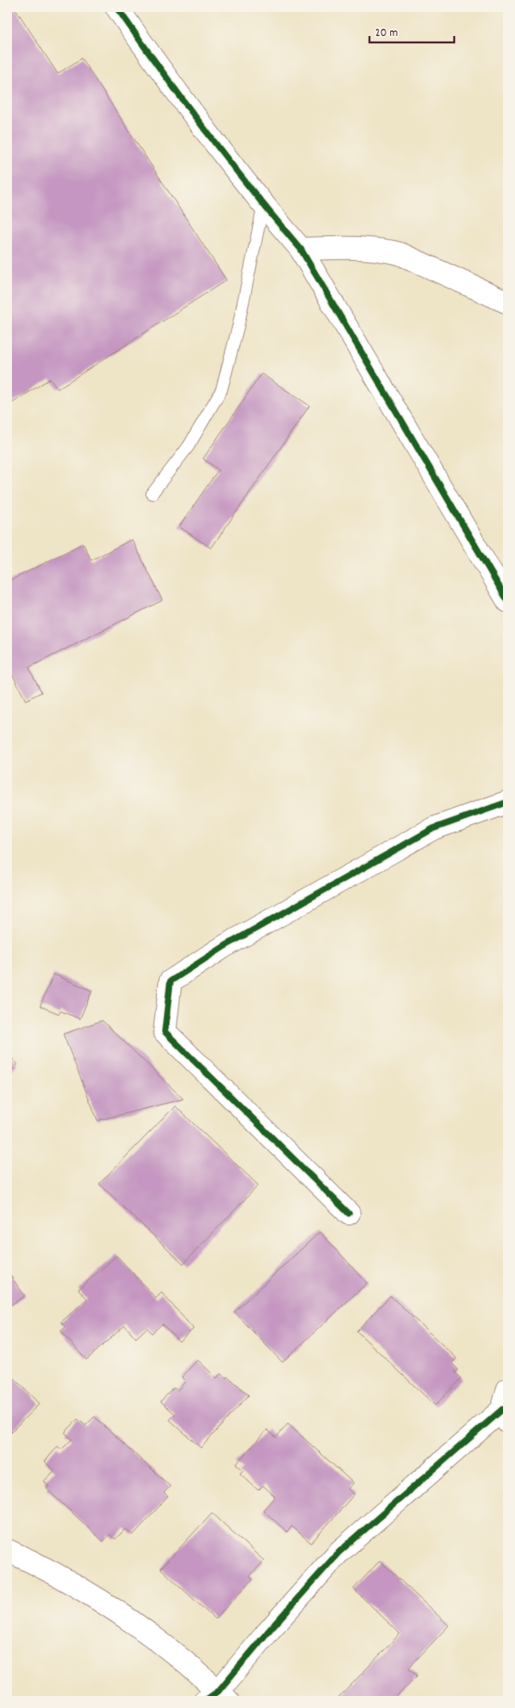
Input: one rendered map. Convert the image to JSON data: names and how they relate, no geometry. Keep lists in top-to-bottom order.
{
  "scale_bar": "20 m"
}
